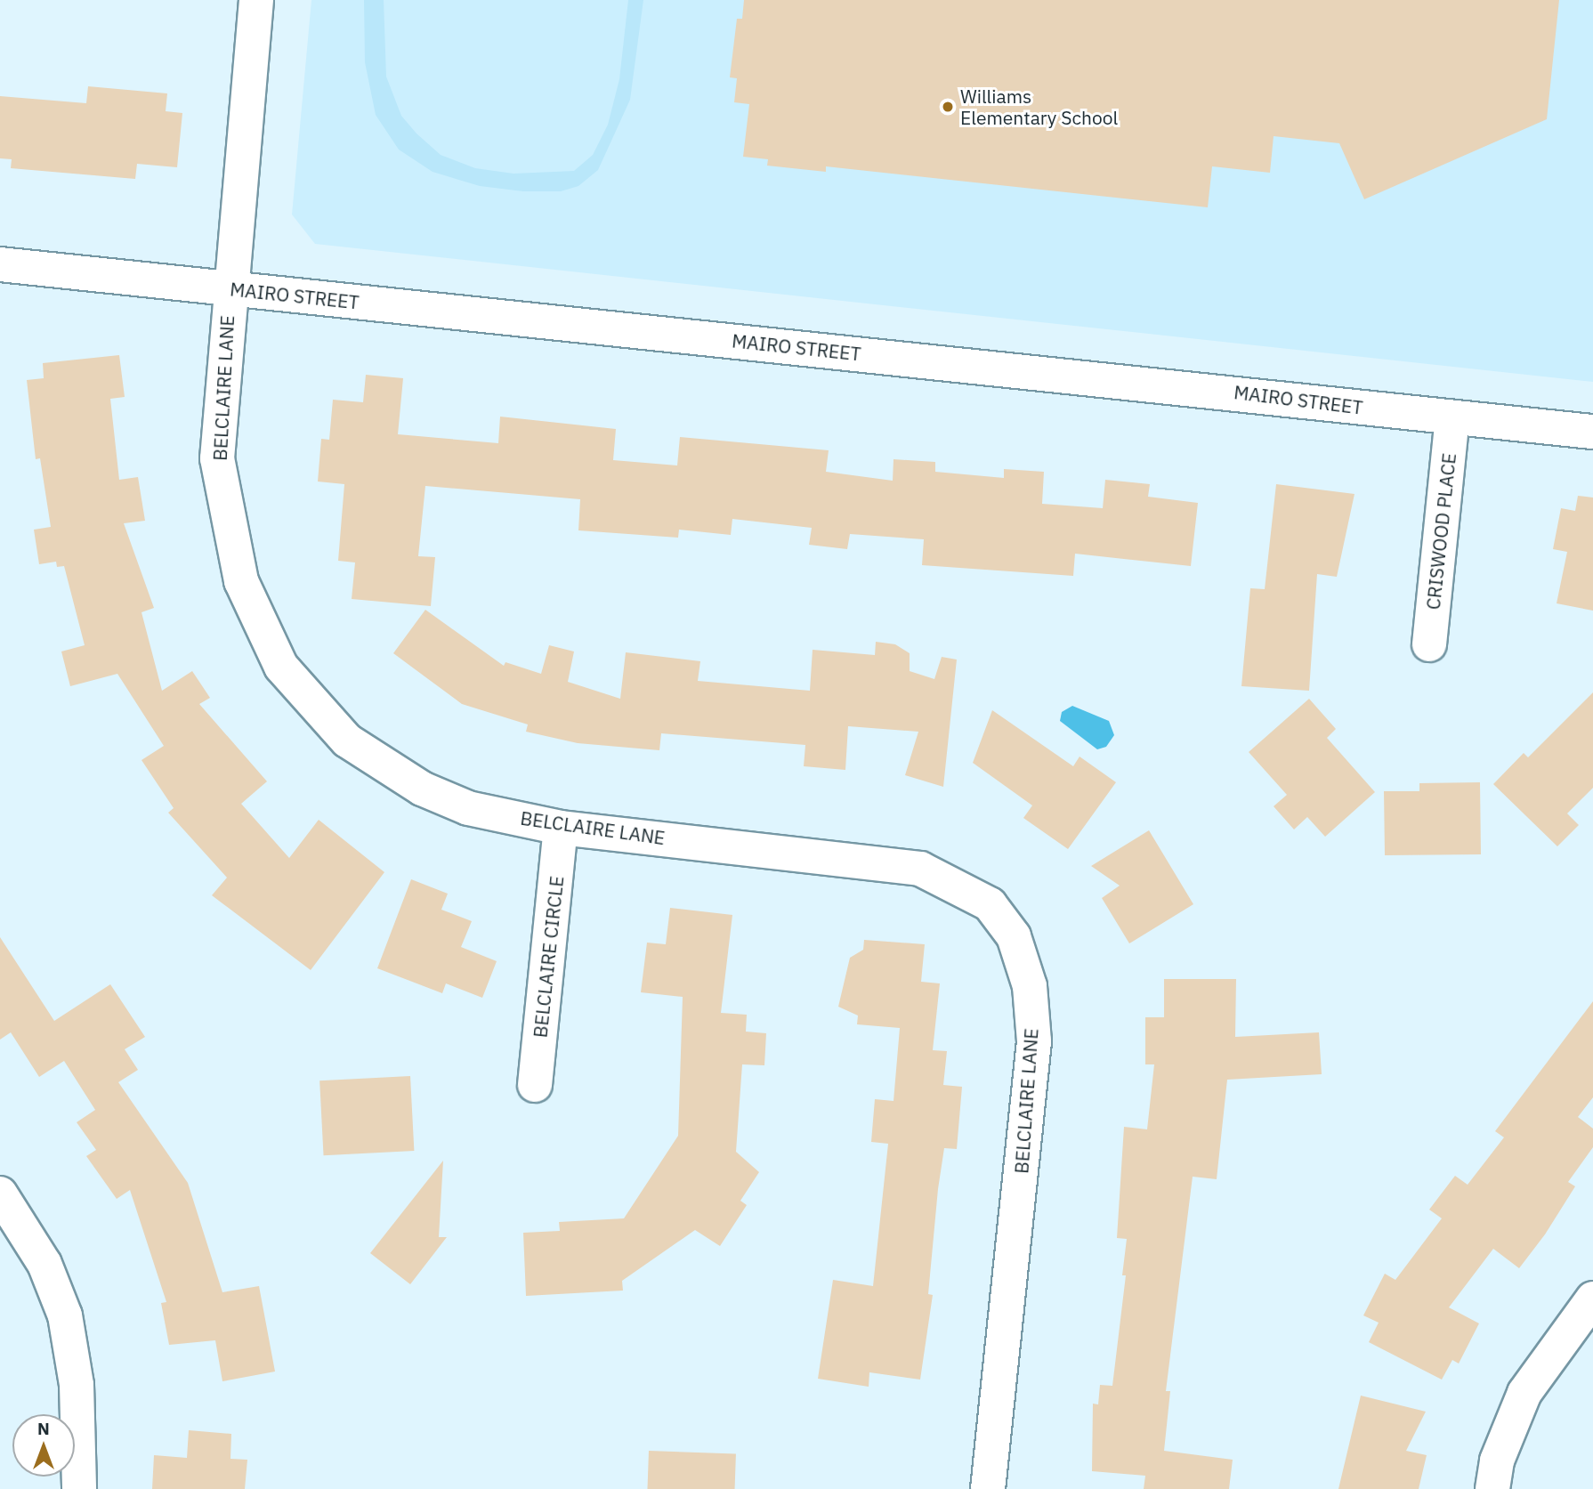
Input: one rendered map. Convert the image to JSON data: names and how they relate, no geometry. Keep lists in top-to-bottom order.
{
  "streets": {
    "street": [
      "MAIRO STREET",
      "BELCLAIRE LANE",
      "CRISWOOD PLACE",
      "BELCLAIRE CIRCLE"
    ]
  },
  "crossings": [
    ["MAIRO STREET", "BELCLAIRE LANE"],
    ["MAIRO STREET", "CRISWOOD PLACE"],
    ["BELCLAIRE LANE", "BELCLAIRE CIRCLE"]
  ],
  "places": ["Williams Elementary School"],
  "north": "top"
}
